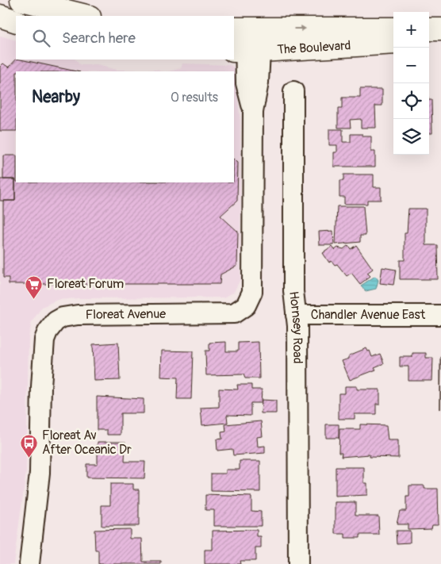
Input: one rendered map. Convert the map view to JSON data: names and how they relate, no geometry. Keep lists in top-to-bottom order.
{
  "streets": {
    "main road": ["The Boulevard"],
    "street": ["Floreat Avenue", "Chandler Avenue East", "Hornsey Road"]
  },
  "crossings": [
    ["The Boulevard", "Floreat Avenue"],
    ["Chandler Avenue East", "Hornsey Road"]
  ],
  "places": {
    "supermarket": ["Floreat Forum"],
    "bus stop": ["Floreat Av After Oceanic Dr"]
  },
  "page": {
    "map_buttons": ["+", "−"],
    "search": "Search here",
    "heading": ["Nearby", "0 results"]
  }
}
